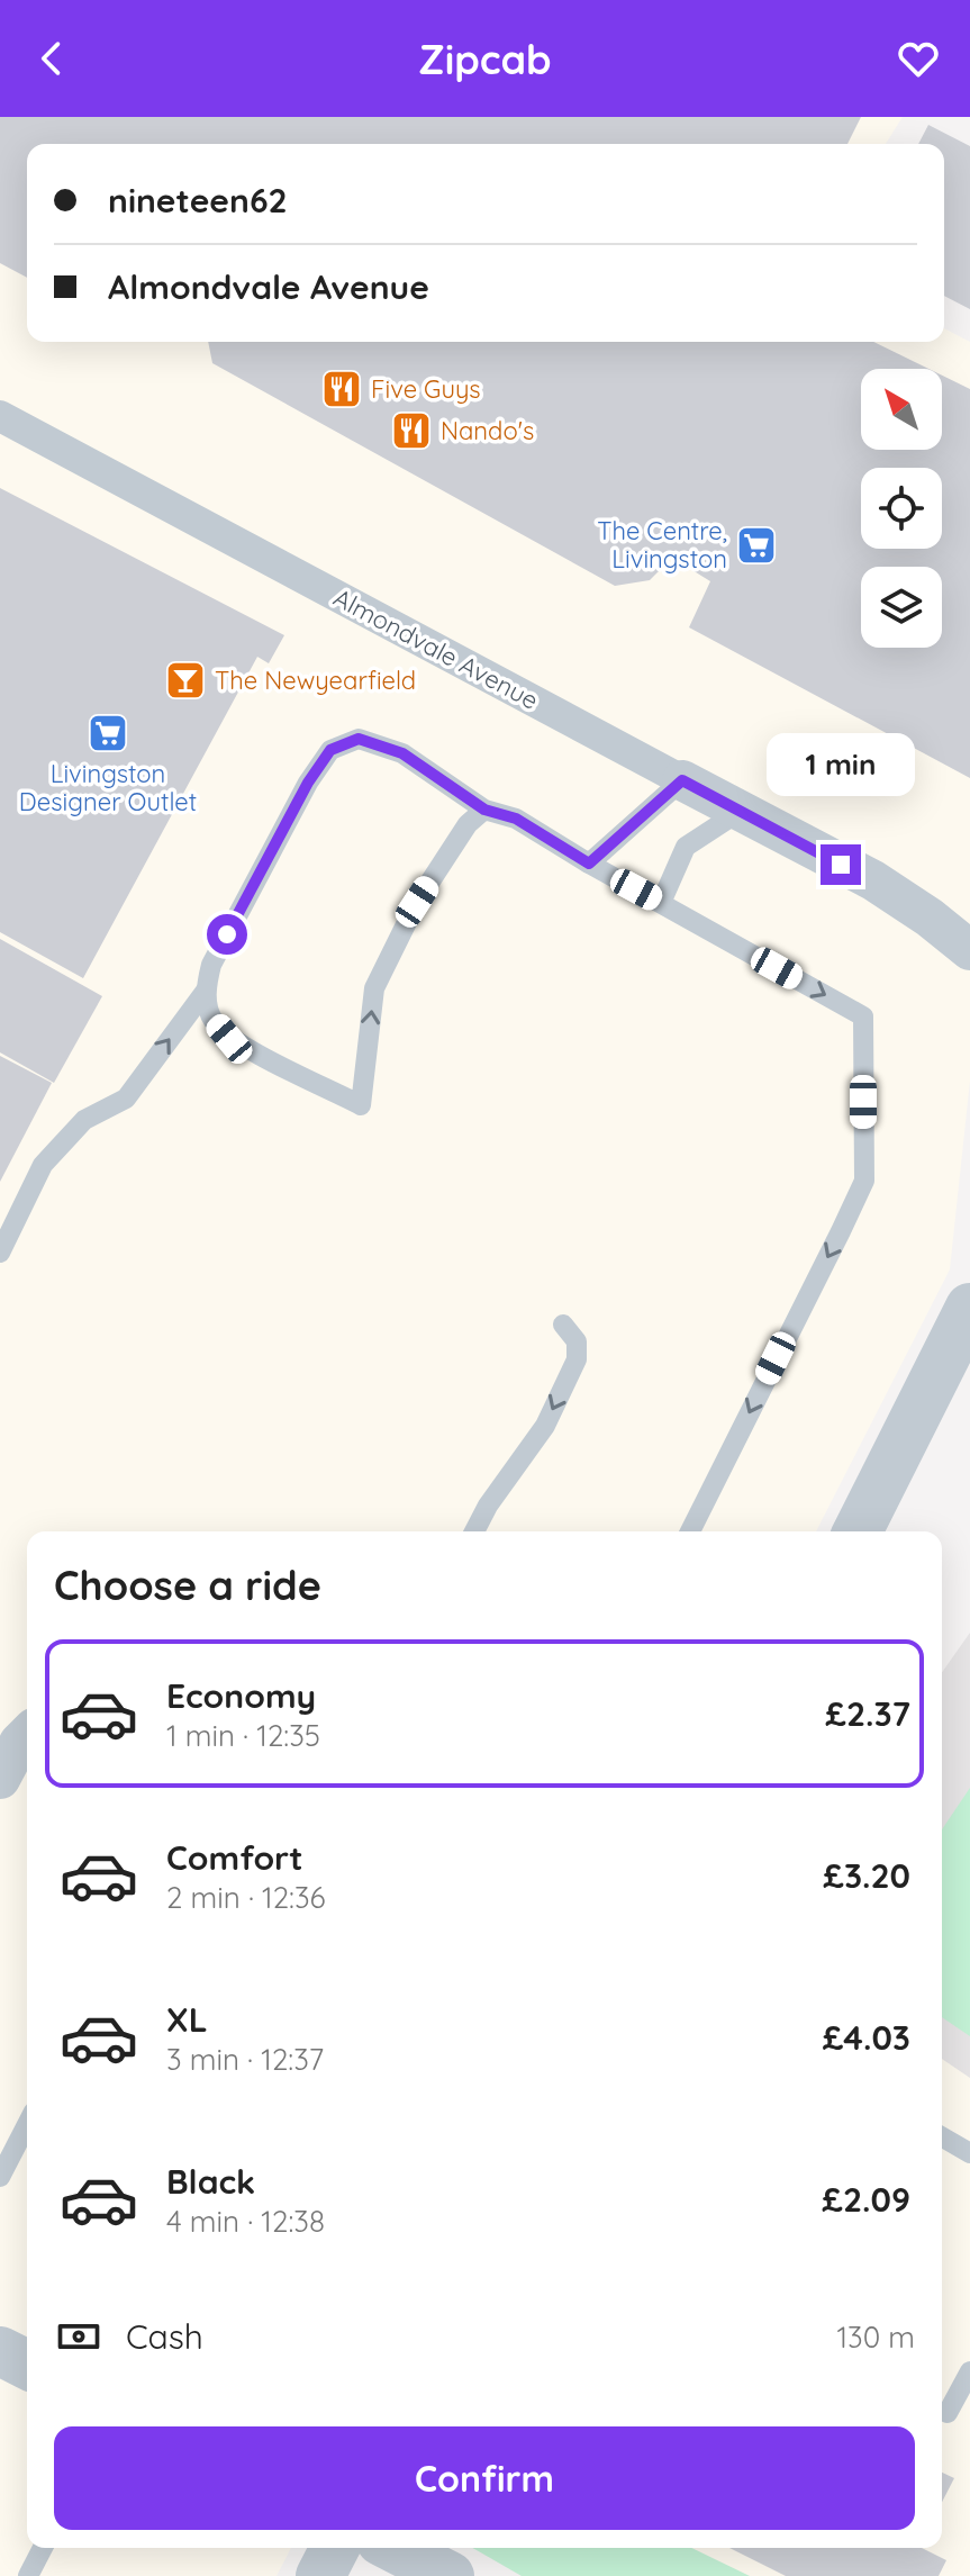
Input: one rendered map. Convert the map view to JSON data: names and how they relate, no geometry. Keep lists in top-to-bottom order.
{
  "streets": {
    "street": ["Almondvale Avenue"]
  },
  "places": {
    "restaurant": ["Five Guys", "Nando's"],
    "supermarket": ["The Centre, Livingston", "Livingston Designer Outlet"],
    "bar": ["The Newyearfield"]
  },
  "north": "top left",
  "page": {
    "header": "Zipcab",
    "banner": ["nineteen62", "Almondvale Avenue"],
    "bubble": "1 min",
    "heading": "Choose a ride",
    "list": [
      {
        "name": "Economy",
        "note": "1 min · 12:35",
        "value": "£2.37"
      },
      {
        "name": "Comfort",
        "note": "2 min · 12:36",
        "value": "£3.20"
      },
      {
        "name": "XL",
        "note": "3 min · 12:37",
        "value": "£4.03"
      },
      {
        "name": "Black",
        "note": "4 min · 12:38",
        "value": "£2.09"
      }
    ],
    "pay": ["Cash", "130 m"],
    "buttons": "Confirm"
  }
}
